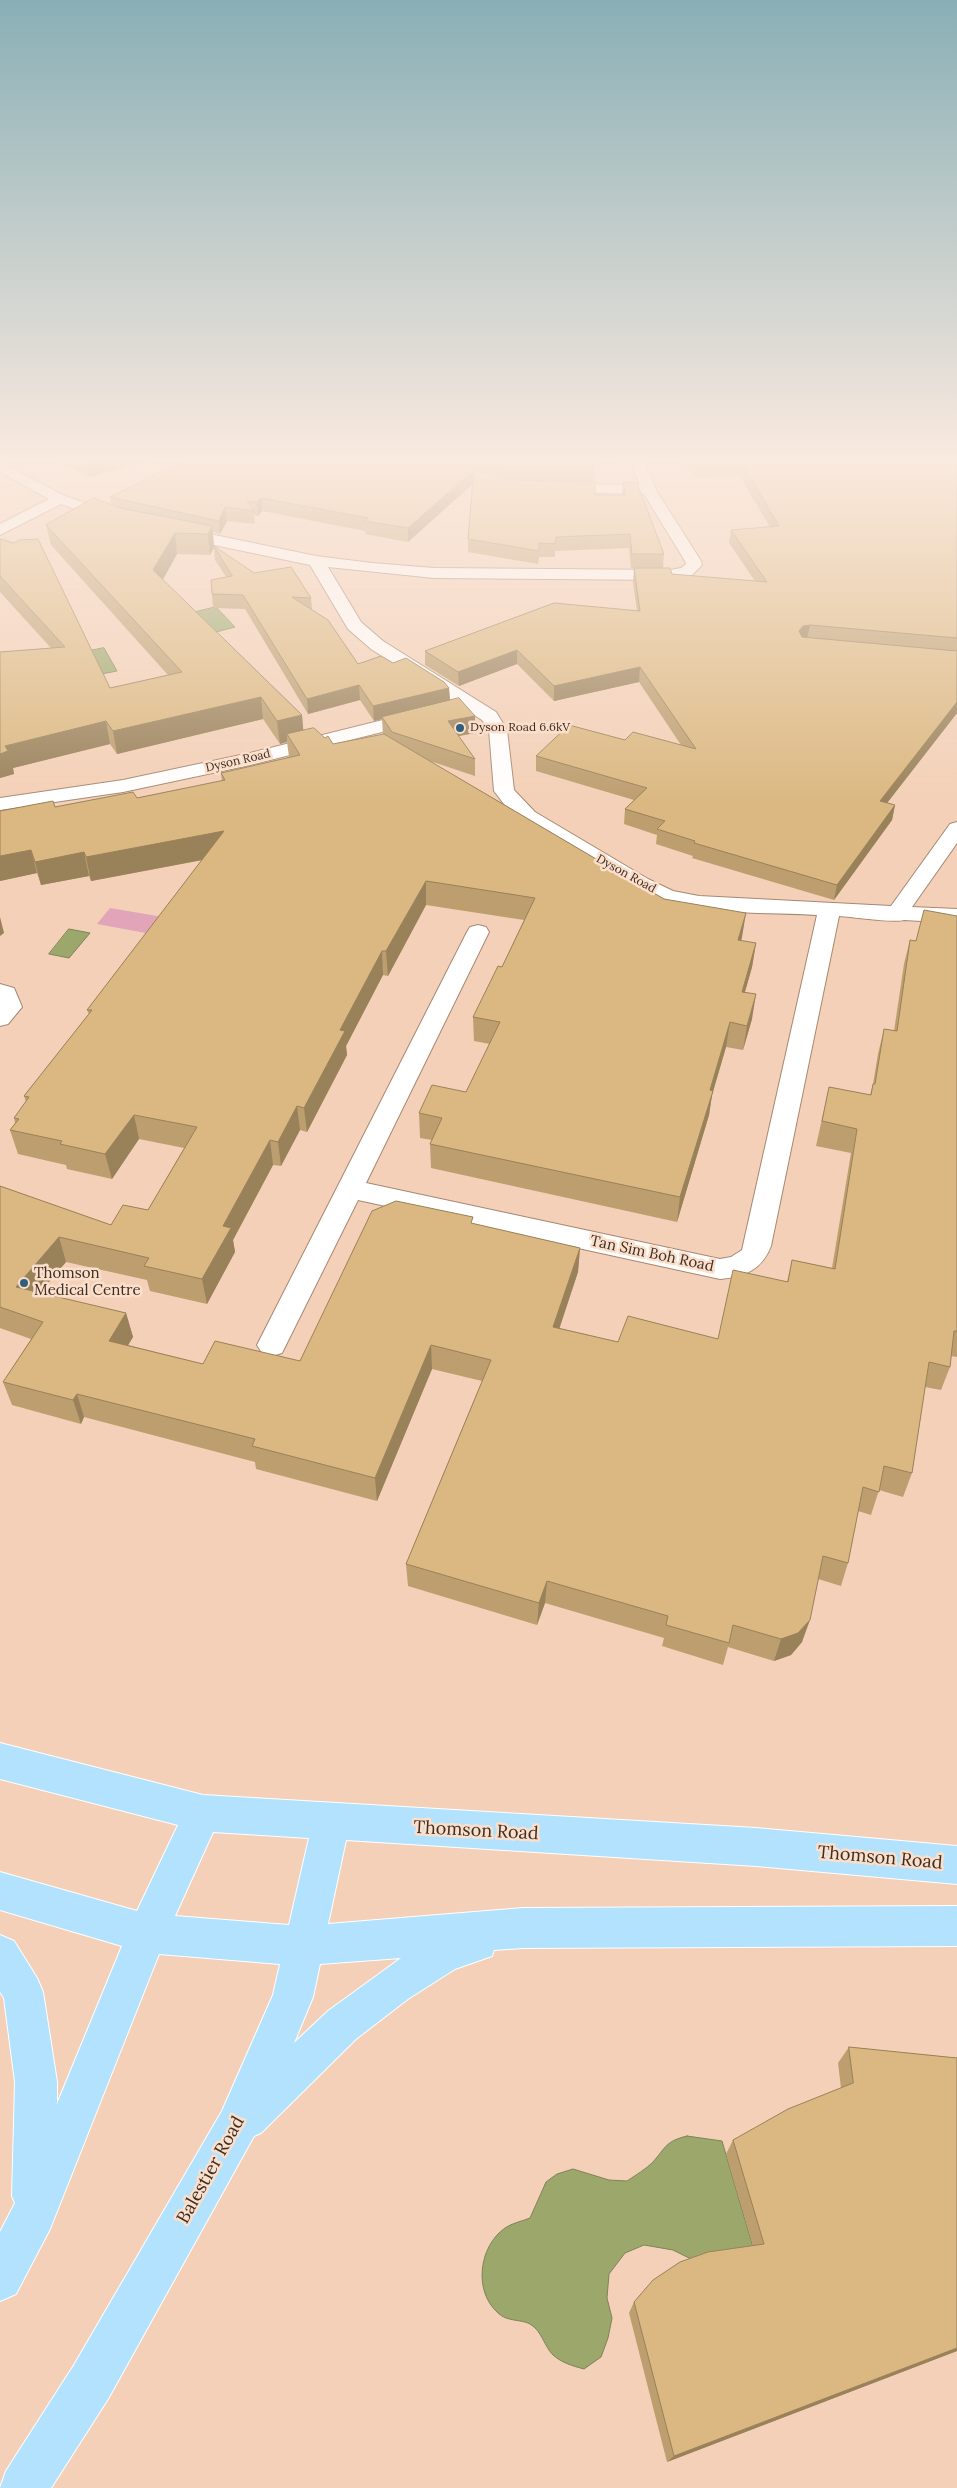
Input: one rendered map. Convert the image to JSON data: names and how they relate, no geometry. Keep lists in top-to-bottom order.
{
  "streets": {
    "main road": ["Thomson Road", "Balestier Road"],
    "street": ["Dyson Road", "Tan Sim Boh Road"]
  },
  "crossings": [
    ["Dyson Road", "Tan Sim Boh Road"],
    ["Thomson Road", "Balestier Road"]
  ],
  "places": ["Dyson Road 6.6kV", "Thomson Medical Centre"]
}
